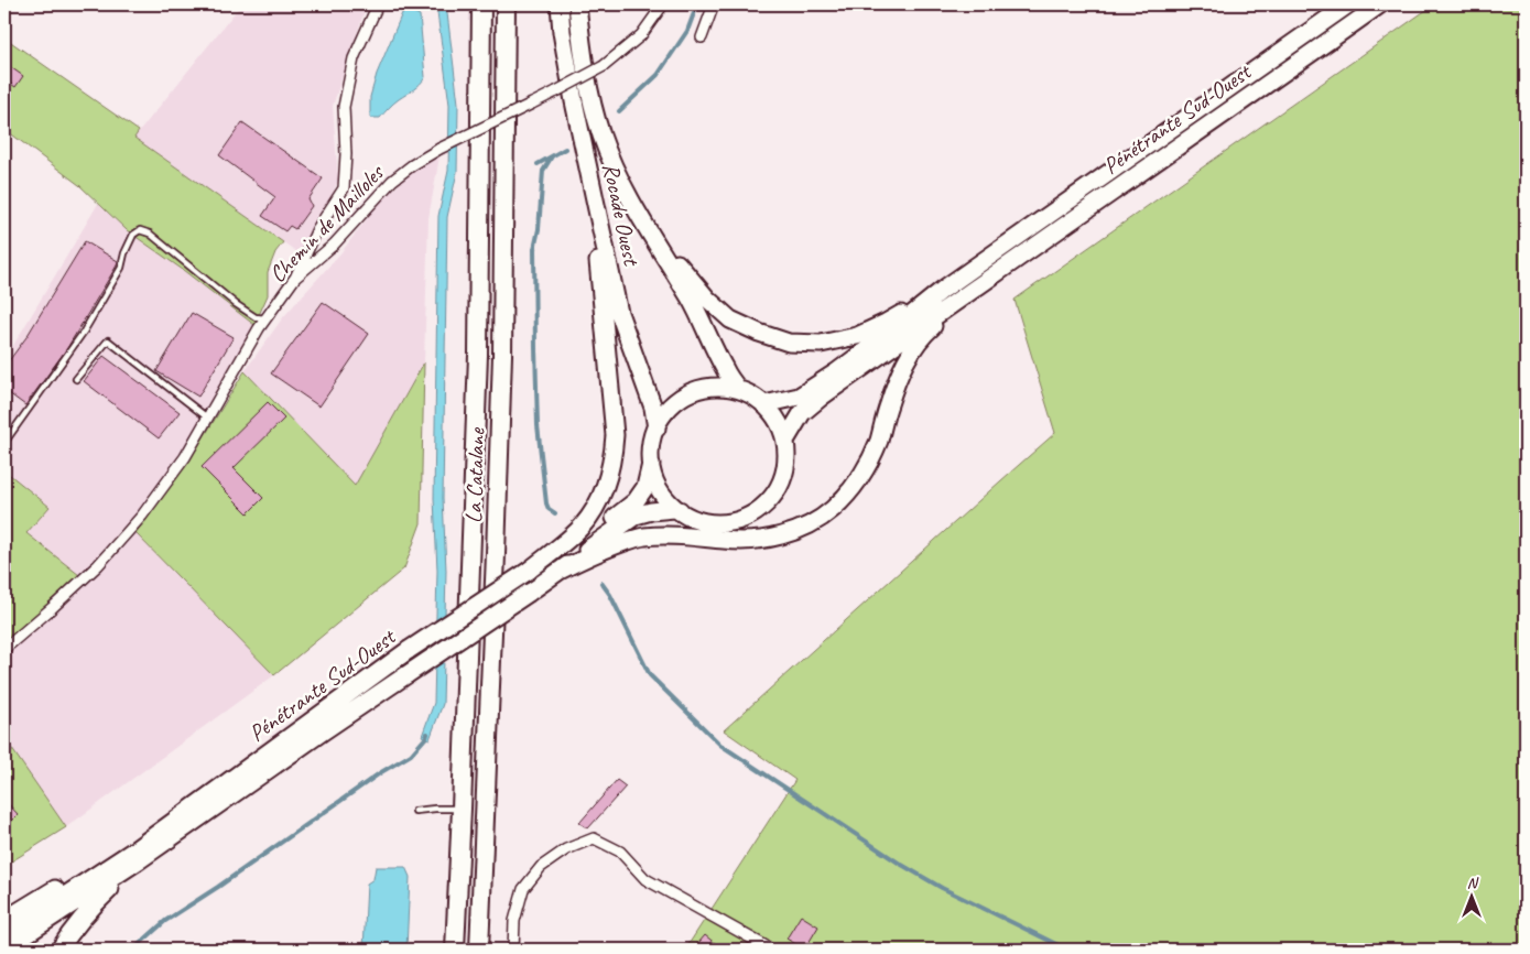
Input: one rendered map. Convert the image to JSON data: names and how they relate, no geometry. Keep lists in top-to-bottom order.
{
  "streets": {
    "highway": ["Pénétrante Sud-Ouest", "Rocade Ouest", "La Catalane"],
    "street": ["Chemin de Mailloles"]
  },
  "crossings": [
    ["Pénétrante Sud-Ouest", "Rocade Ouest"]
  ],
  "north": "top"
}
